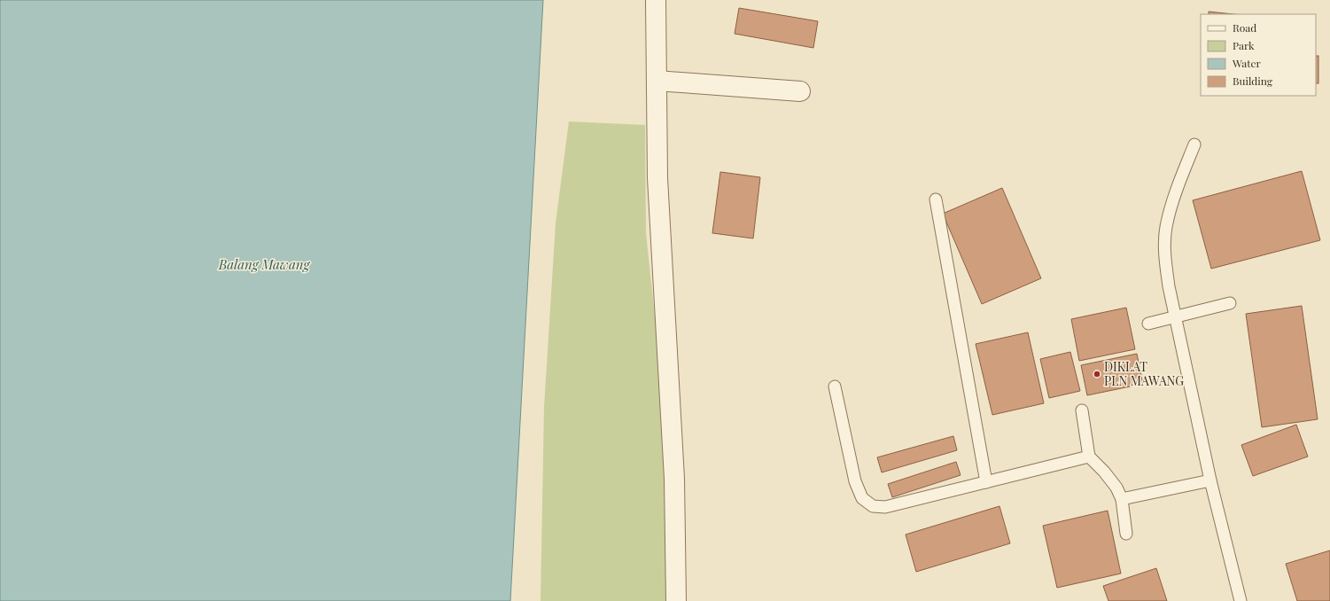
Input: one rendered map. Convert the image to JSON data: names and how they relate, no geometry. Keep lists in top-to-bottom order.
{
  "water": ["Balang Mawang"],
  "places": ["DIKLAT PLN MAWANG"],
  "legend": [
    "Road",
    "Park",
    "Water",
    "Building"
  ]
}
